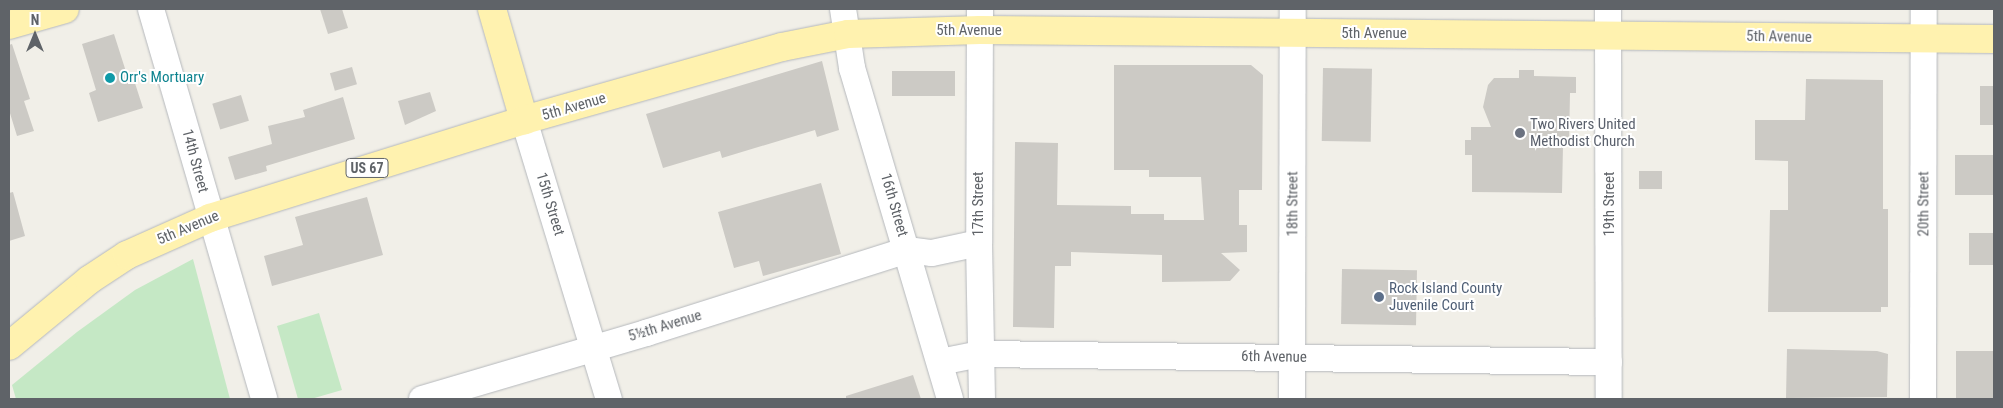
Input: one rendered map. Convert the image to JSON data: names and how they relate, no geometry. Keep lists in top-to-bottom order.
{
  "streets": {
    "main road": ["5th Avenue", "US 67", "15th Street"],
    "street": [
      "14th Street",
      "17th Street",
      "18th Street",
      "19th Street",
      "20th Street",
      "16th Street",
      "5½th Avenue",
      "6th Avenue"
    ]
  },
  "crossings": [
    ["5th Avenue", "14th Street"],
    ["5th Avenue", "15th Street"],
    ["5th Avenue", "17th Street"],
    ["5th Avenue", "18th Street"],
    ["5th Avenue", "19th Street"],
    ["5th Avenue", "20th Street"],
    ["5th Avenue", "16th Street"],
    ["15th Street", "5½th Avenue"],
    ["17th Street", "6th Avenue"],
    ["18th Street", "6th Avenue"],
    ["19th Street", "6th Avenue"],
    ["16th Street", "5½th Avenue"],
    ["16th Street", "6th Avenue"]
  ],
  "places": ["Orr's Mortuary", "Two Rivers United Methodist Church", "Rock Island County Juvenile Court"],
  "north": "top"
}
